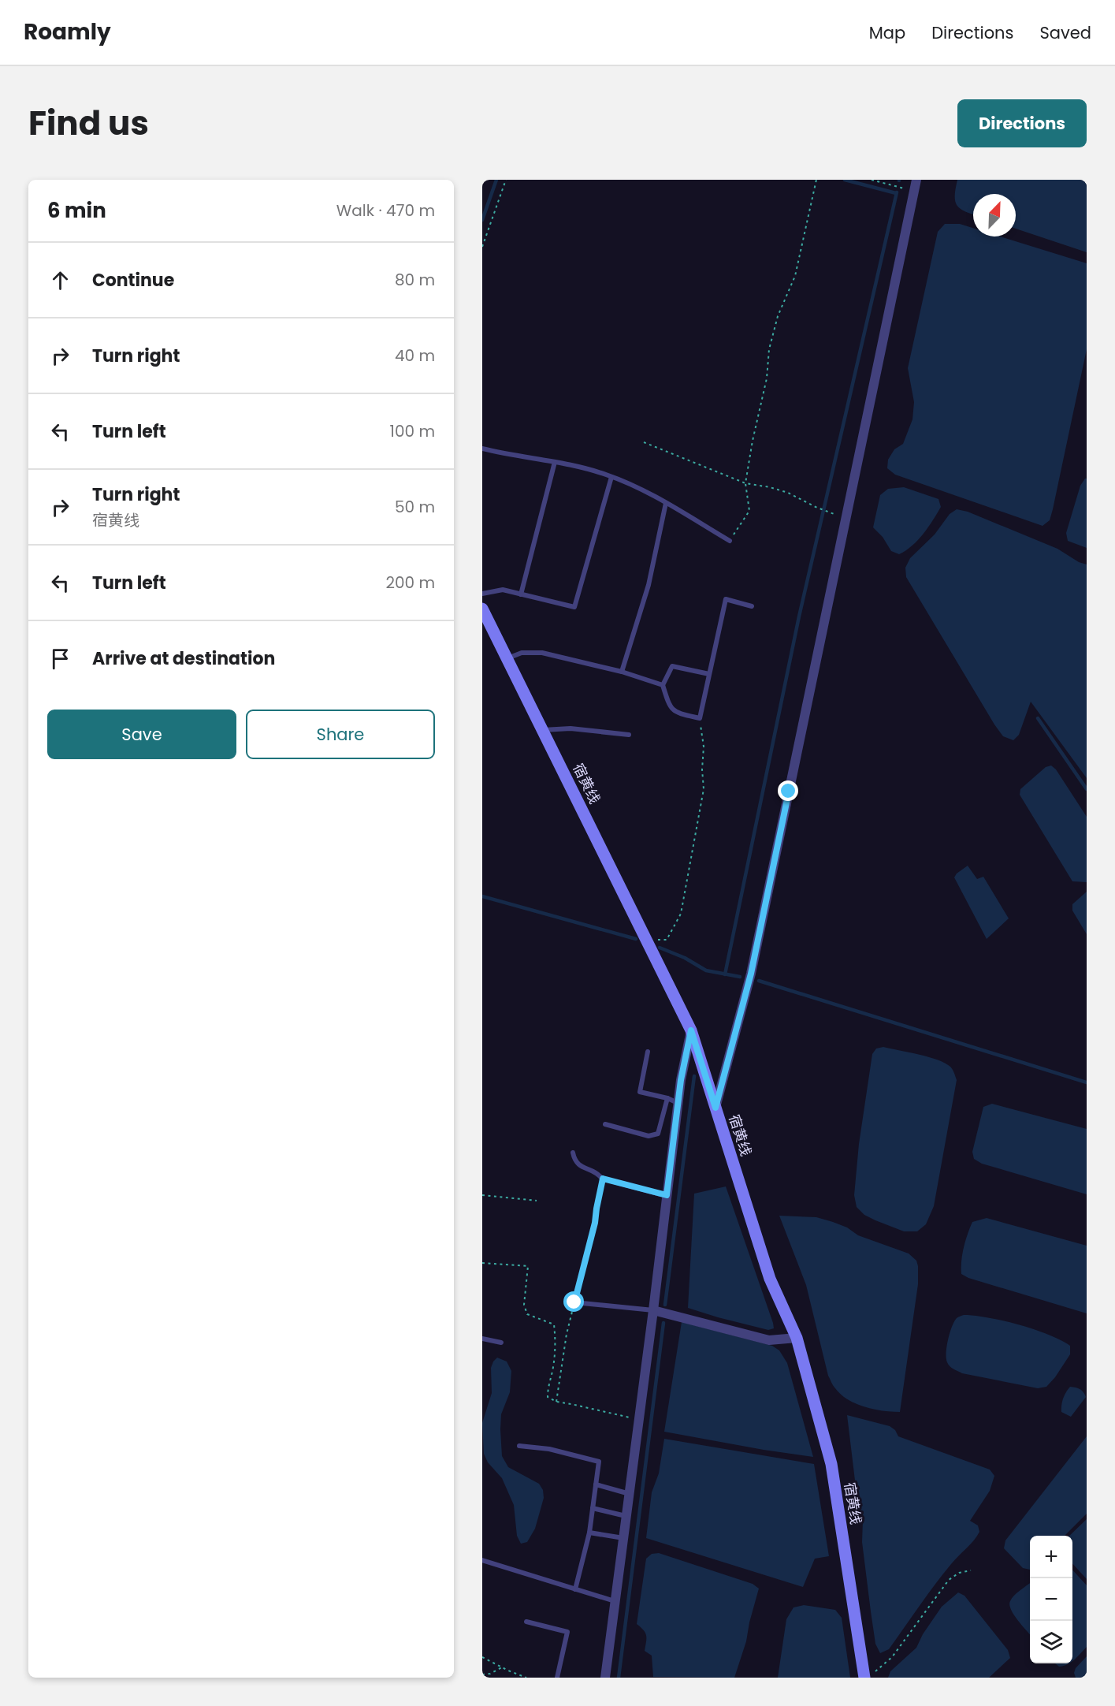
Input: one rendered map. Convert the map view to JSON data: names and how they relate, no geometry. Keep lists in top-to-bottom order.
{
  "streets": {
    "main road": ["宿黄线"]
  },
  "north": "top right",
  "page": {
    "header": "Roamly",
    "nav": ["Map", "Directions", "Saved"],
    "title": "Find us",
    "buttons": [
      "Directions",
      ["Save", "Share"]
    ],
    "heading": ["6 min", "Walk · 470 m"],
    "list": [
      ["Continue", "80 m"],
      ["Turn right", "40 m"],
      ["Turn left", "100 m"],
      ["Turn right", "宿黄线", "50 m"],
      ["Turn left", "200 m"],
      "Arrive at destination"
    ],
    "map_buttons": ["+", "−"]
  }
}
